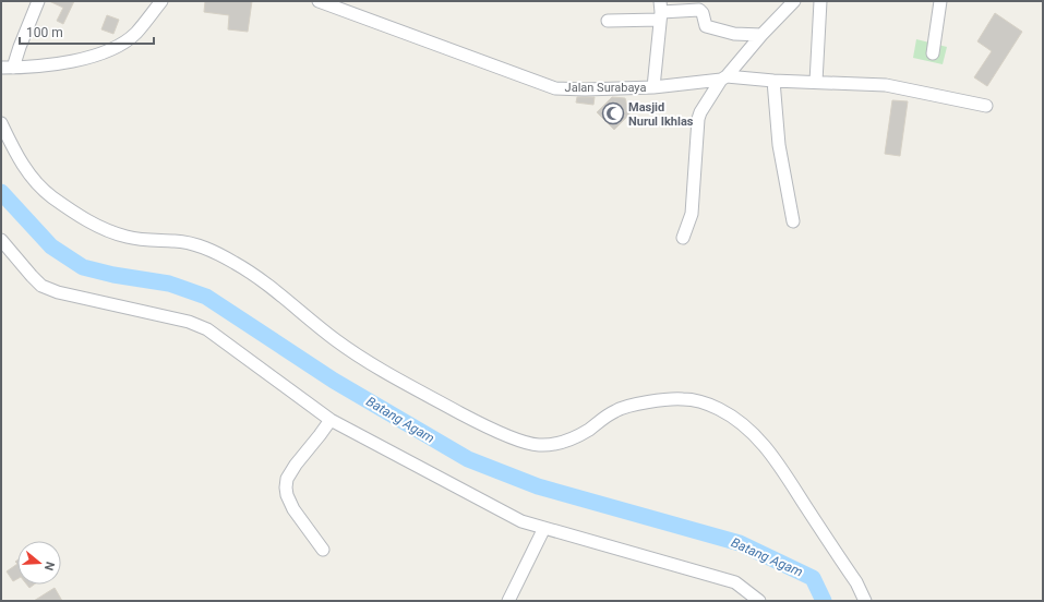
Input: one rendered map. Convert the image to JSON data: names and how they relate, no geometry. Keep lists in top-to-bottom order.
{
  "streets": {
    "street": ["Jalan Surabaya"]
  },
  "water": ["Batang Agam"],
  "places": {
    "mosque": ["Masjid Nurul Ikhlas"]
  },
  "scale_bar": "100 m",
  "north": "right"
}
